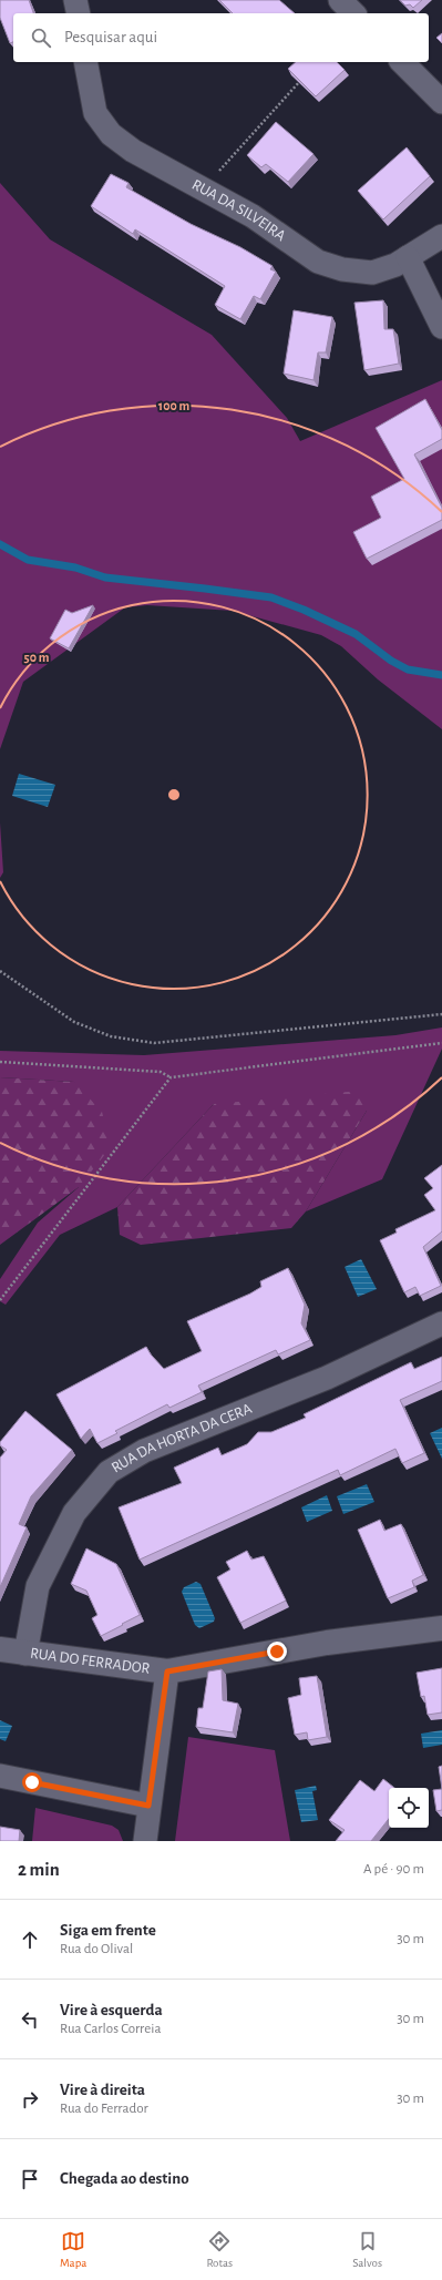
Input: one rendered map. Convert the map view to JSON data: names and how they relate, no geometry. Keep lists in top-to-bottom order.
{
  "streets": {
    "street": ["RUA DA SILVEIRA", "RUA DA HORTA DA CERA", "RUA DO FERRADOR"]
  },
  "crossings": [
    ["RUA DA HORTA DA CERA", "RUA DO FERRADOR"]
  ],
  "page": {
    "search": "Pesquisar aqui",
    "heading": ["2 min", "A pé · 90 m"],
    "list": [
      ["Siga em frente", "Rua do Olival", "30 m"],
      ["Vire à esquerda", "Rua Carlos Correia", "30 m"],
      ["Vire à direita", "Rua do Ferrador", "30 m"],
      "Chegada ao destino"
    ],
    "nav": ["Mapa", "Rotas", "Salvos"]
  },
  "rings": ["100 m", "50 m"]
}
